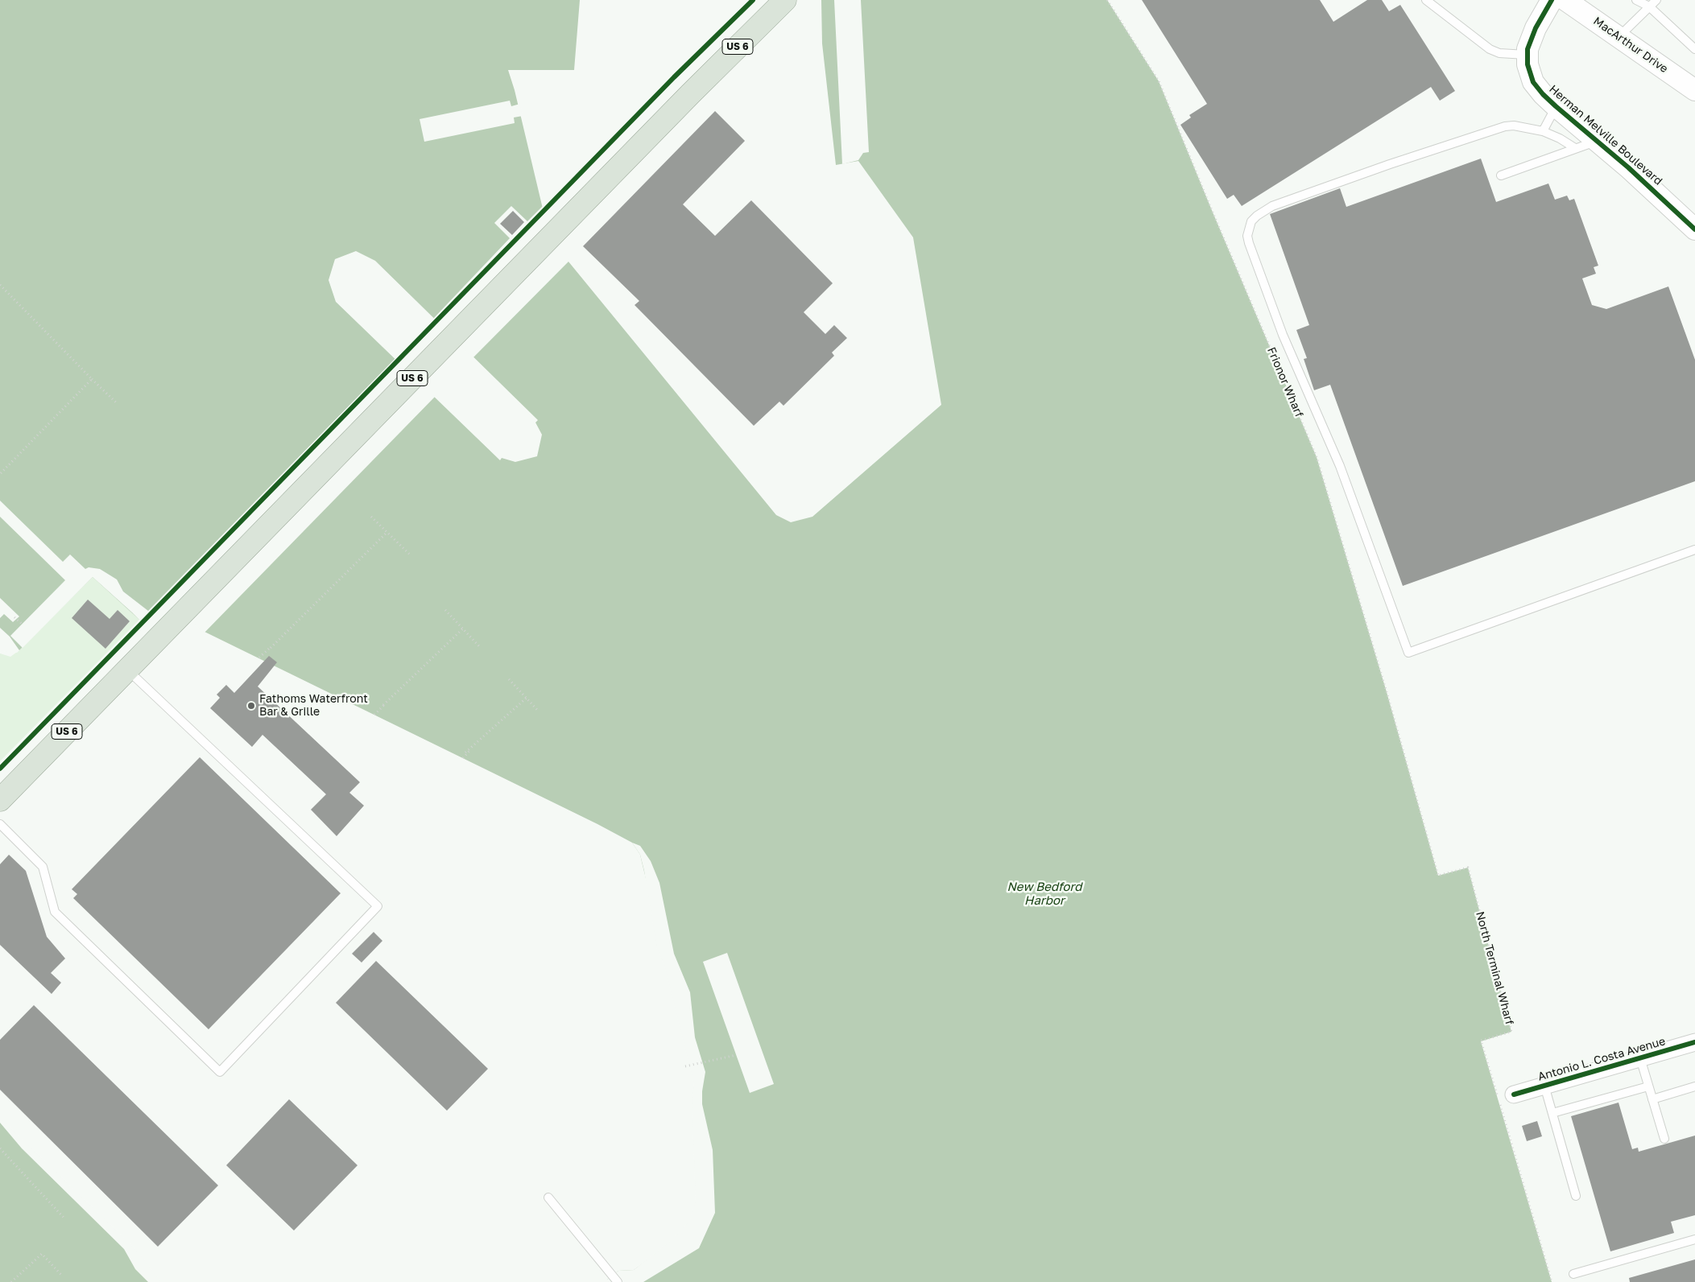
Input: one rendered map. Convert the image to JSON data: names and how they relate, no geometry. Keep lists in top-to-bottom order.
{
  "streets": {
    "highway": ["US 6"],
    "street": ["MacArthur Drive", "Herman Melville Boulevard", "Antonio L. Costa Avenue"],
    "path": ["Frionor Wharf", "North Terminal Wharf"]
  },
  "crossings": [
    ["Frionor Wharf", "North Terminal Wharf"]
  ],
  "water": ["New Bedford Harbor"],
  "places": ["Fathoms Waterfront Bar & Grille"]
}
